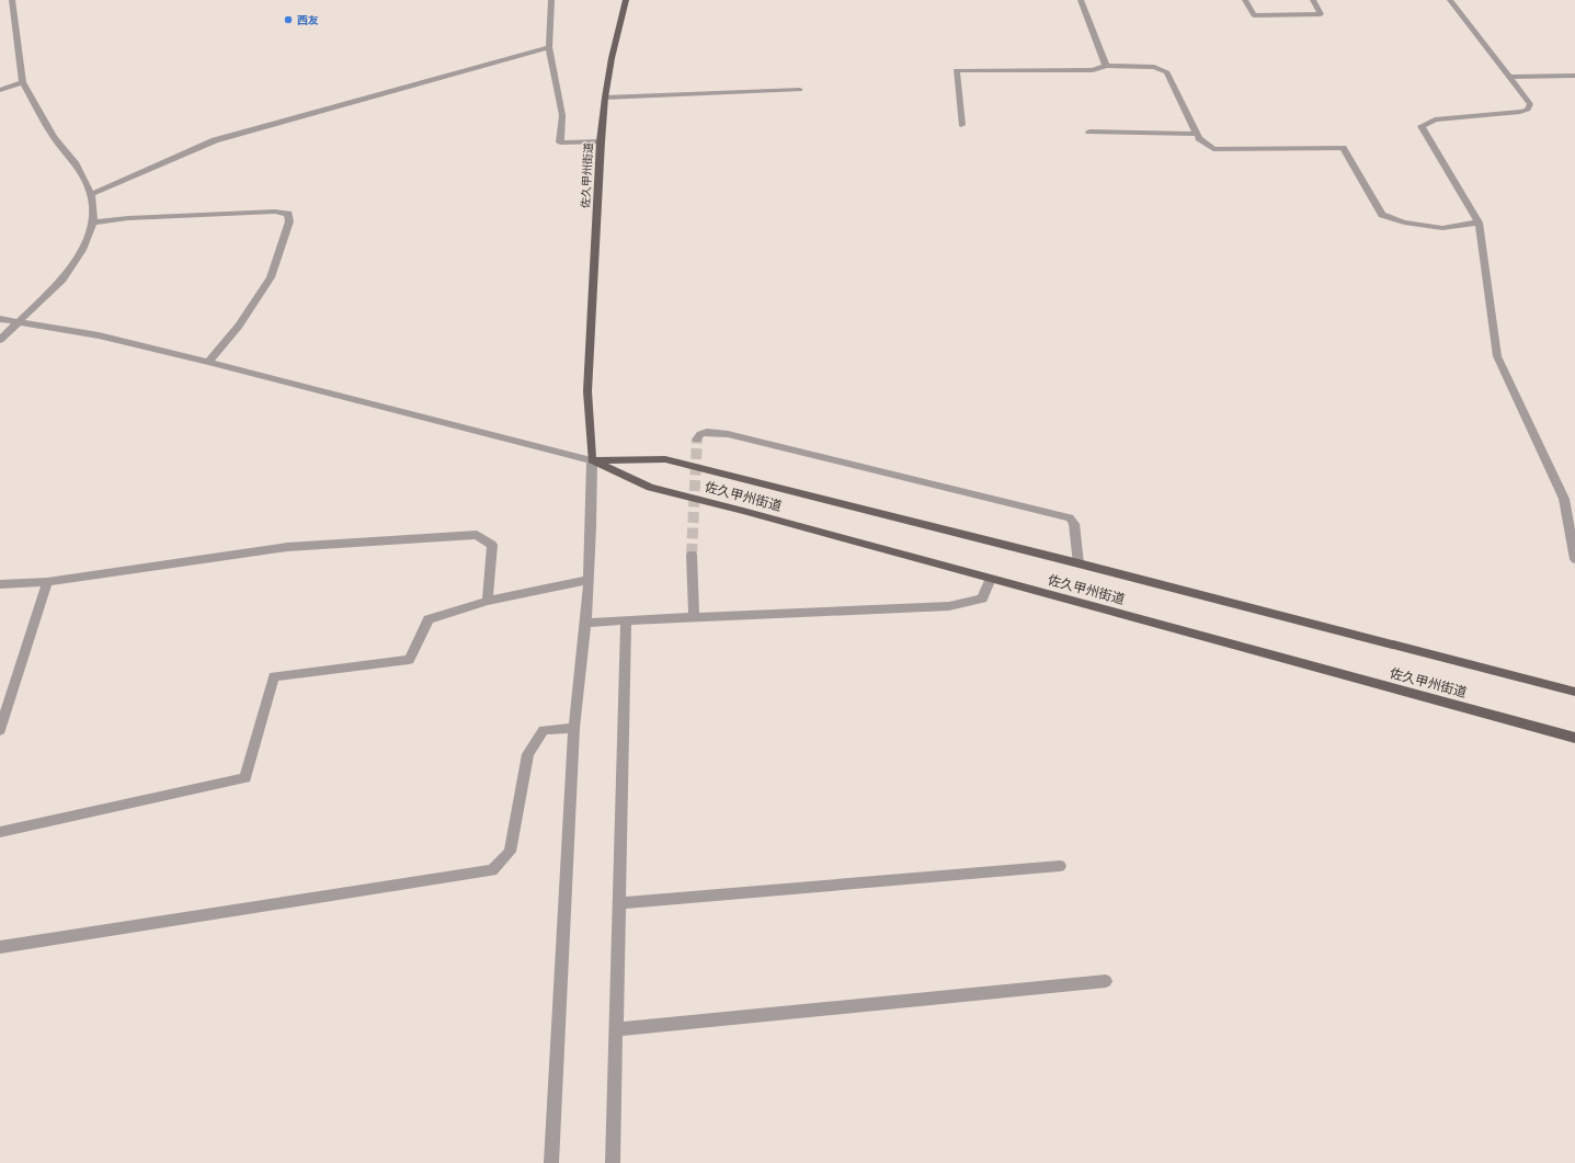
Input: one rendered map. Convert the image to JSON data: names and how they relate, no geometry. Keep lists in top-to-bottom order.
{
  "streets": {
    "main road": ["佐久甲州街道"]
  },
  "places": ["西友"]
}
